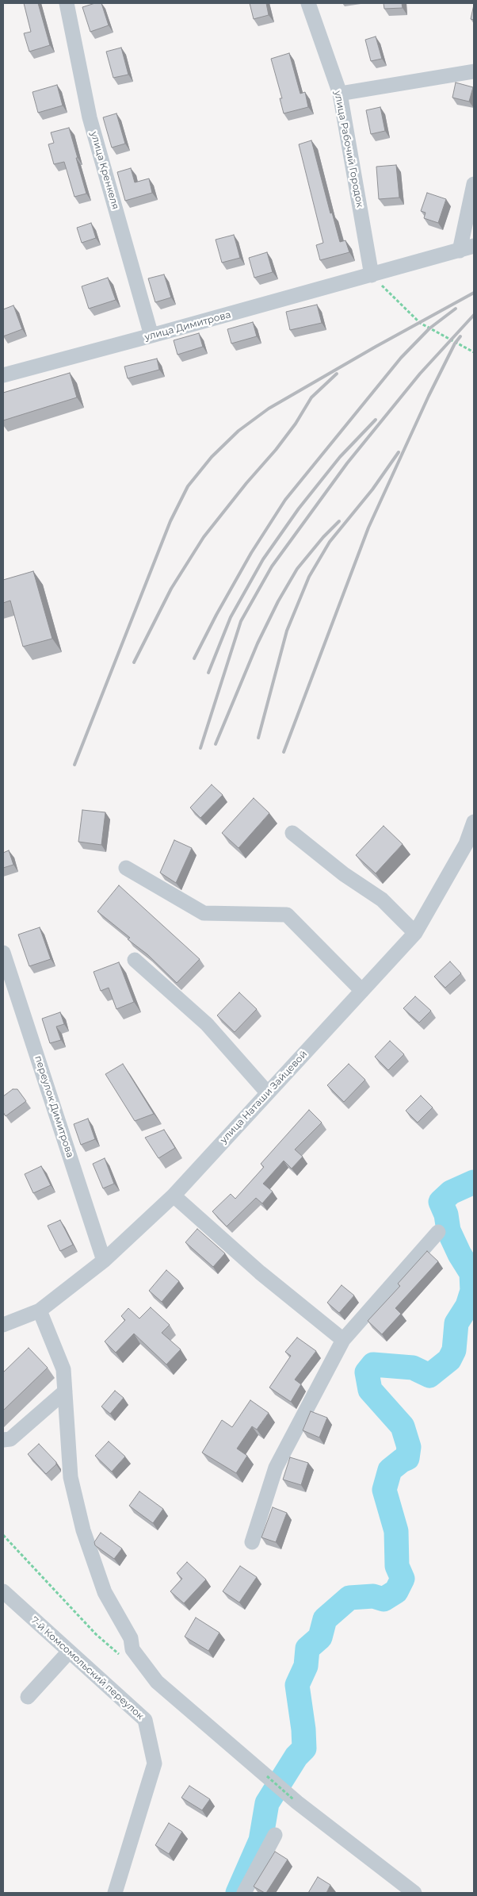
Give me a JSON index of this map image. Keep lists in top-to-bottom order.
{
  "streets": {
    "street": [
      "улица Рабочий Городок",
      "улица Кренкеля",
      "улица Димитрова",
      "улица Наташи Зайцевой",
      "переулок Димитрова",
      "7-й Комсомольский переулок"
    ]
  },
  "crossings": [
    ["улица Рабочий Городок", "улица Димитрова"],
    ["улица Кренкеля", "улица Димитрова"],
    ["улица Наташи Зайцевой", "переулок Димитрова"]
  ]
}
